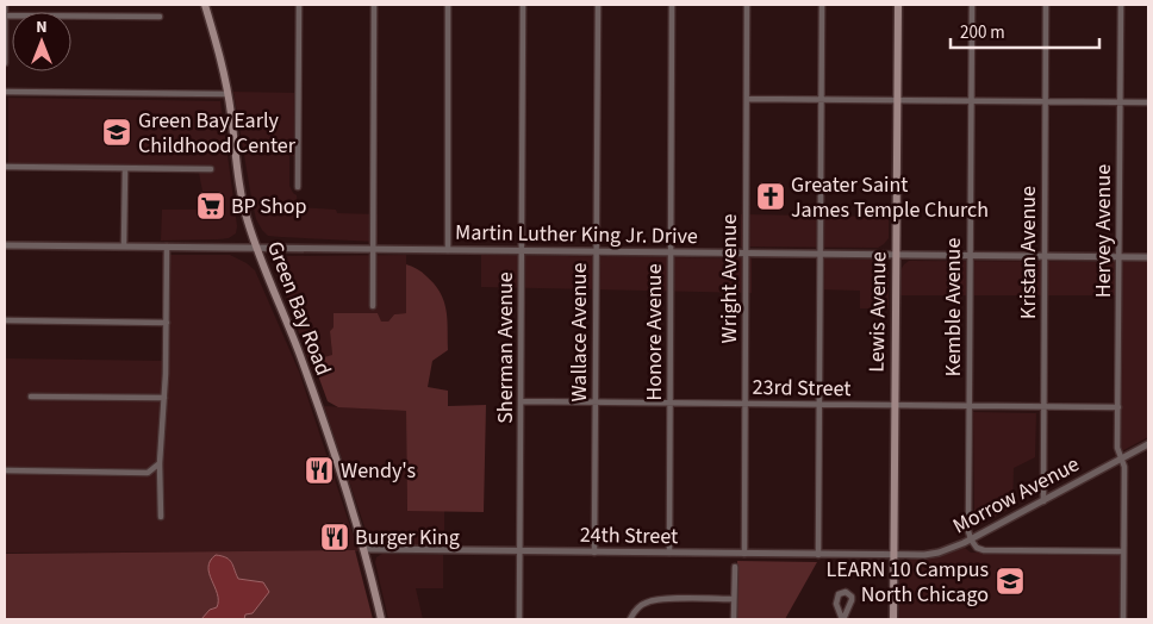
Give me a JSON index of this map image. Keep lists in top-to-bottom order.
{
  "streets": {
    "main road": ["Green Bay Road", "Lewis Avenue"],
    "street": [
      "Hervey Avenue",
      "Martin Luther King Jr. Drive",
      "Kristan Avenue",
      "Wright Avenue",
      "Kemble Avenue",
      "Wallace Avenue",
      "Honore Avenue",
      "Sherman Avenue",
      "23rd Street",
      "Morrow Avenue",
      "24th Street"
    ]
  },
  "crossings": [
    ["Hervey Avenue", "Martin Luther King Jr. Drive"],
    ["Hervey Avenue", "23rd Street"],
    ["Hervey Avenue", "Morrow Avenue"],
    ["Martin Luther King Jr. Drive", "Kristan Avenue"],
    ["Martin Luther King Jr. Drive", "Wright Avenue"],
    ["Martin Luther King Jr. Drive", "Kemble Avenue"],
    ["Martin Luther King Jr. Drive", "Green Bay Road"],
    ["Martin Luther King Jr. Drive", "Lewis Avenue"],
    ["Martin Luther King Jr. Drive", "Wallace Avenue"],
    ["Martin Luther King Jr. Drive", "Honore Avenue"],
    ["Martin Luther King Jr. Drive", "Sherman Avenue"],
    ["Kristan Avenue", "23rd Street"],
    ["Kristan Avenue", "Morrow Avenue"],
    ["Wright Avenue", "23rd Street"],
    ["Wright Avenue", "24th Street"],
    ["Kemble Avenue", "23rd Street"],
    ["Kemble Avenue", "Morrow Avenue"],
    ["Green Bay Road", "24th Street"],
    ["Lewis Avenue", "23rd Street"],
    ["Lewis Avenue", "Morrow Avenue"],
    ["Lewis Avenue", "24th Street"],
    ["Wallace Avenue", "23rd Street"],
    ["Wallace Avenue", "24th Street"],
    ["Honore Avenue", "23rd Street"],
    ["Honore Avenue", "24th Street"],
    ["Sherman Avenue", "23rd Street"],
    ["Sherman Avenue", "24th Street"],
    ["Morrow Avenue", "24th Street"]
  ],
  "places": {
    "school or university": ["Green Bay Early Childhood Center", "LEARN 10 Campus North Chicago"],
    "church": ["Greater Saint James Temple Church"],
    "supermarket": ["BP Shop"],
    "restaurant": ["Wendy's", "Burger King"]
  },
  "scale_bar": "200 m",
  "north": "top"
}
